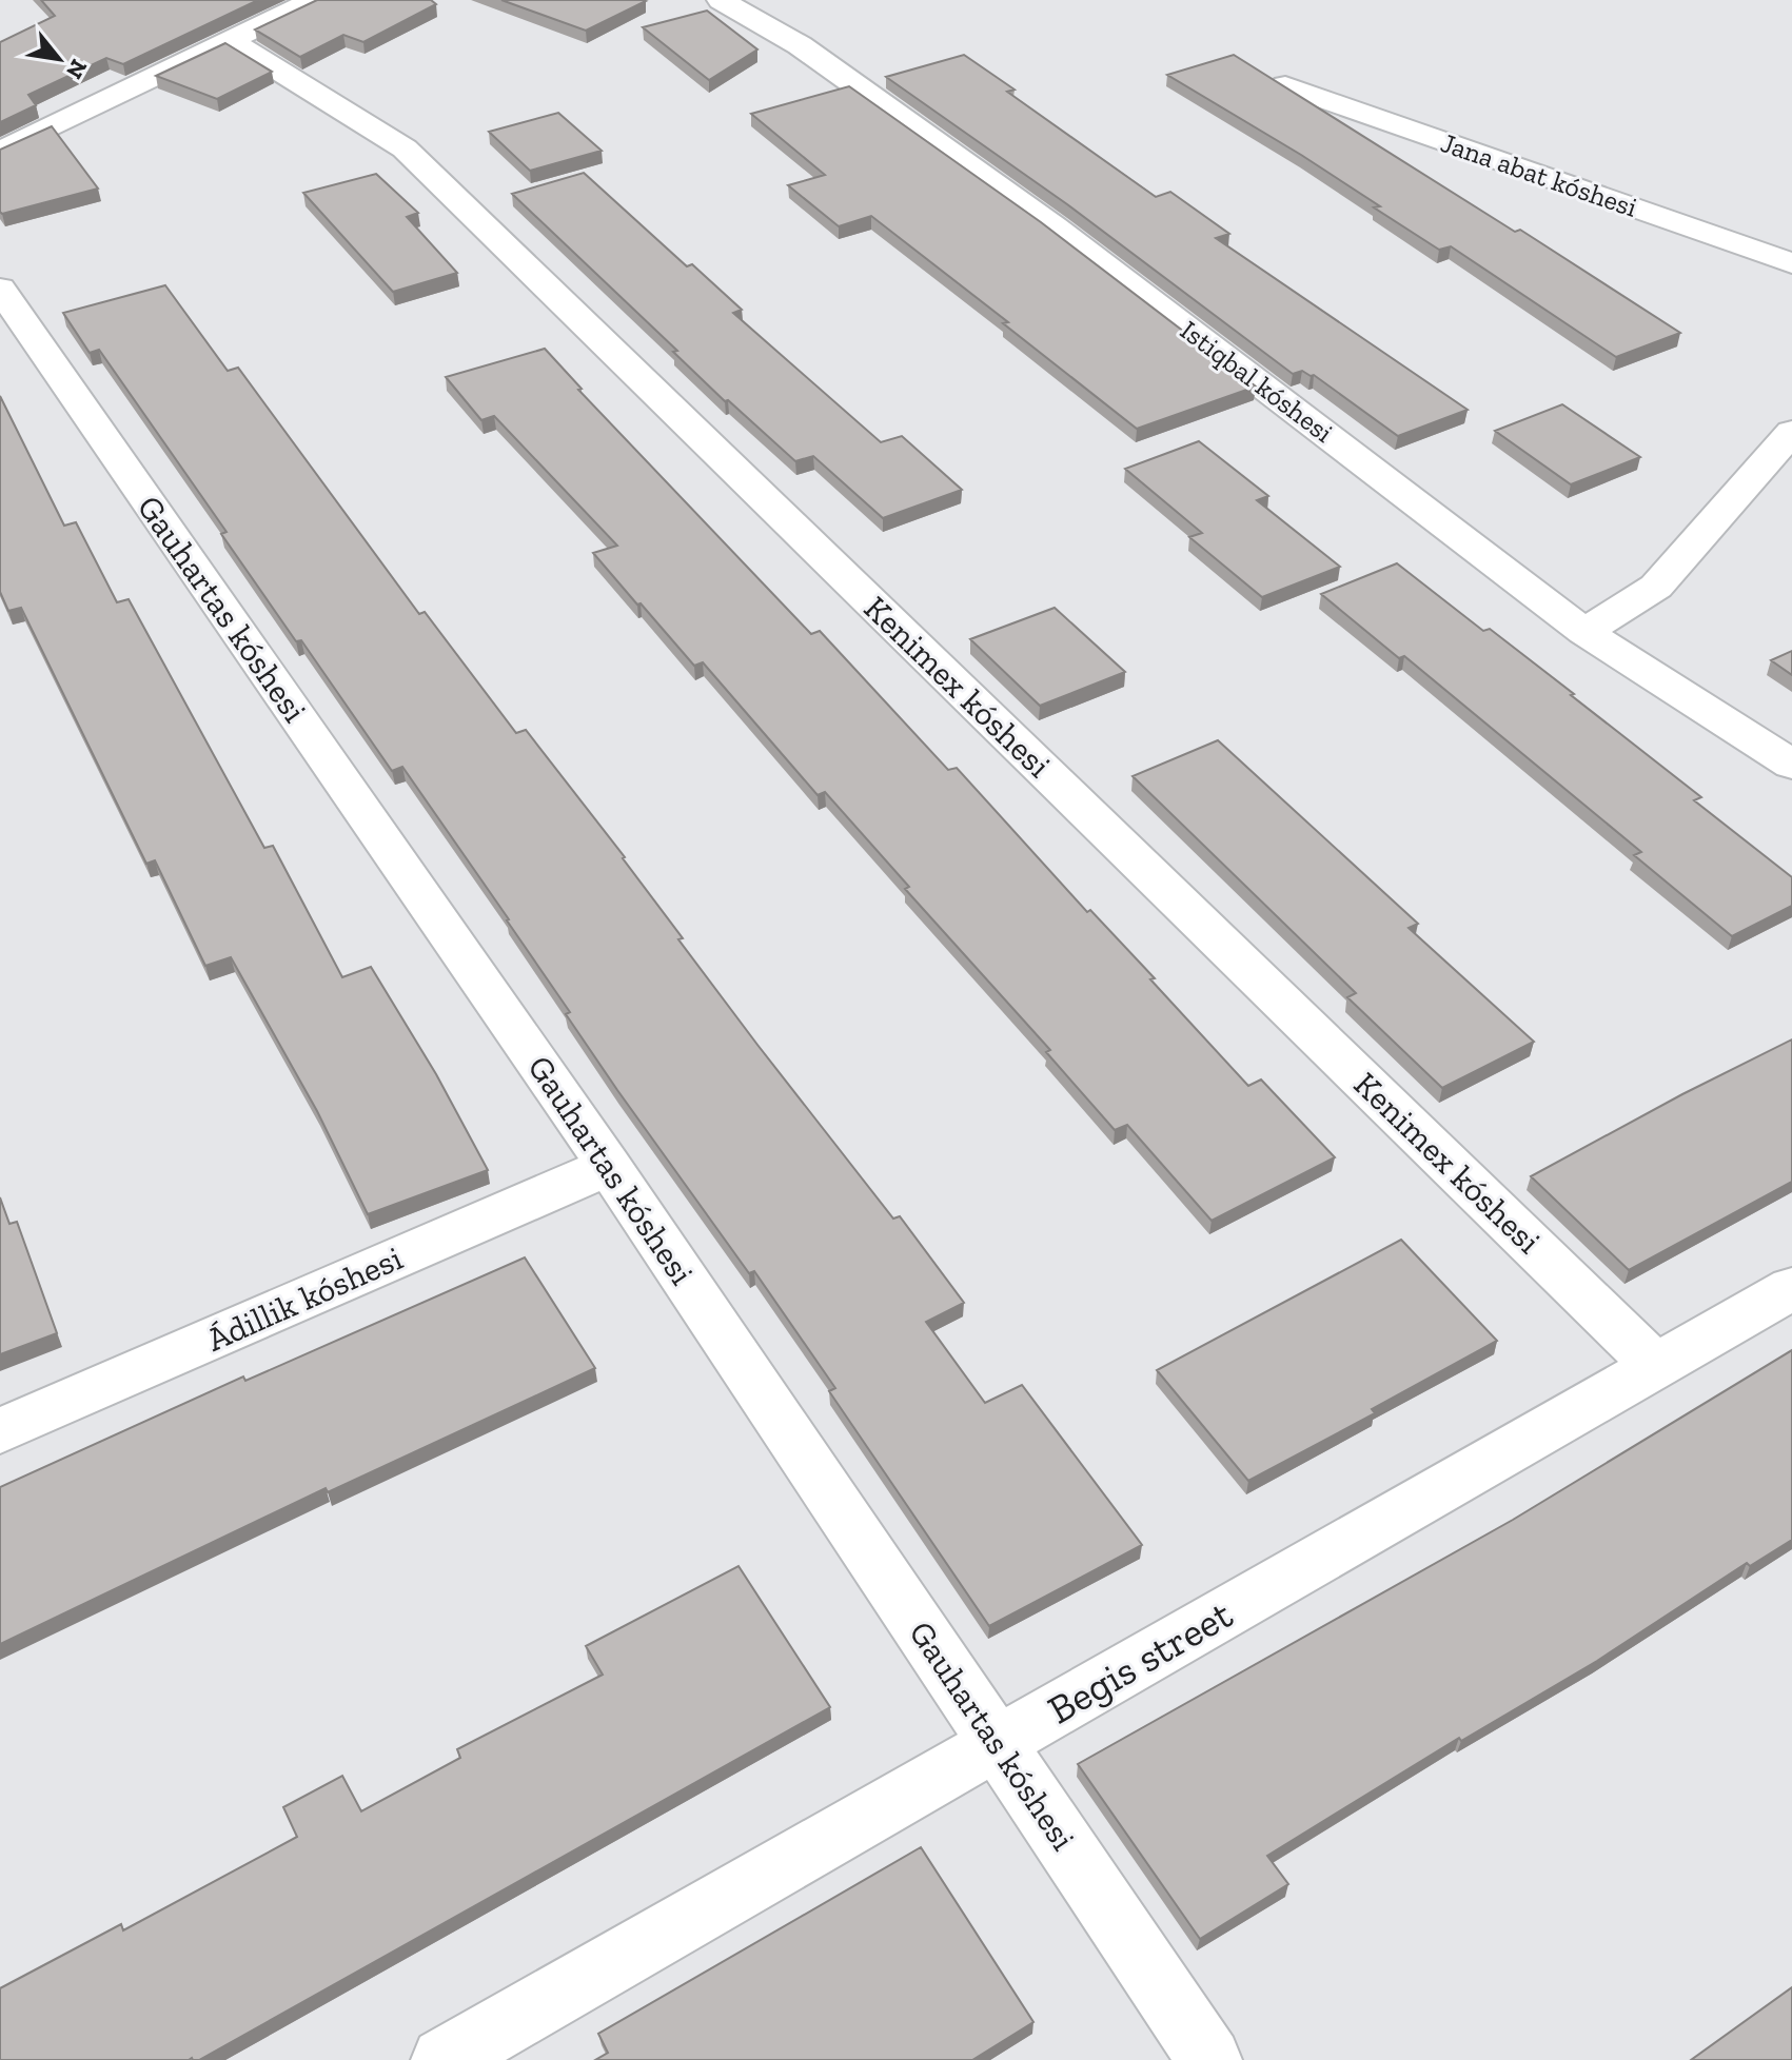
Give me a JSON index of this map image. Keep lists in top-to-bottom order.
{
  "streets": {
    "street": [
      "Jana abat kóshesi",
      "Istiqbal kóshesi",
      "Gauhartas kóshesi",
      "Kenimex kóshesi",
      "Ádillik kóshesi",
      "Begis street"
    ]
  },
  "crossings": [
    ["Gauhartas kóshesi", "Ádillik kóshesi"],
    ["Gauhartas kóshesi", "Begis street"],
    ["Kenimex kóshesi", "Begis street"]
  ],
  "north": "bottom right"
}
